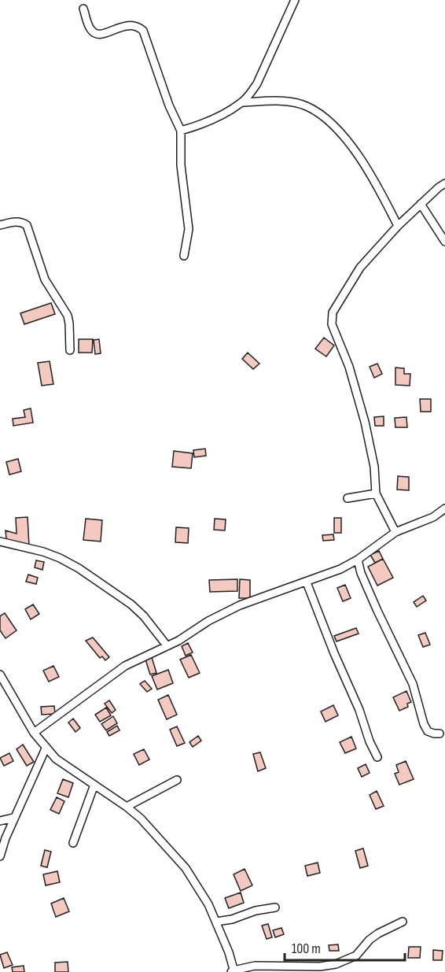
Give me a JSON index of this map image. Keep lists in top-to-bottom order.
{
  "scale_bar": "100 m"
}
